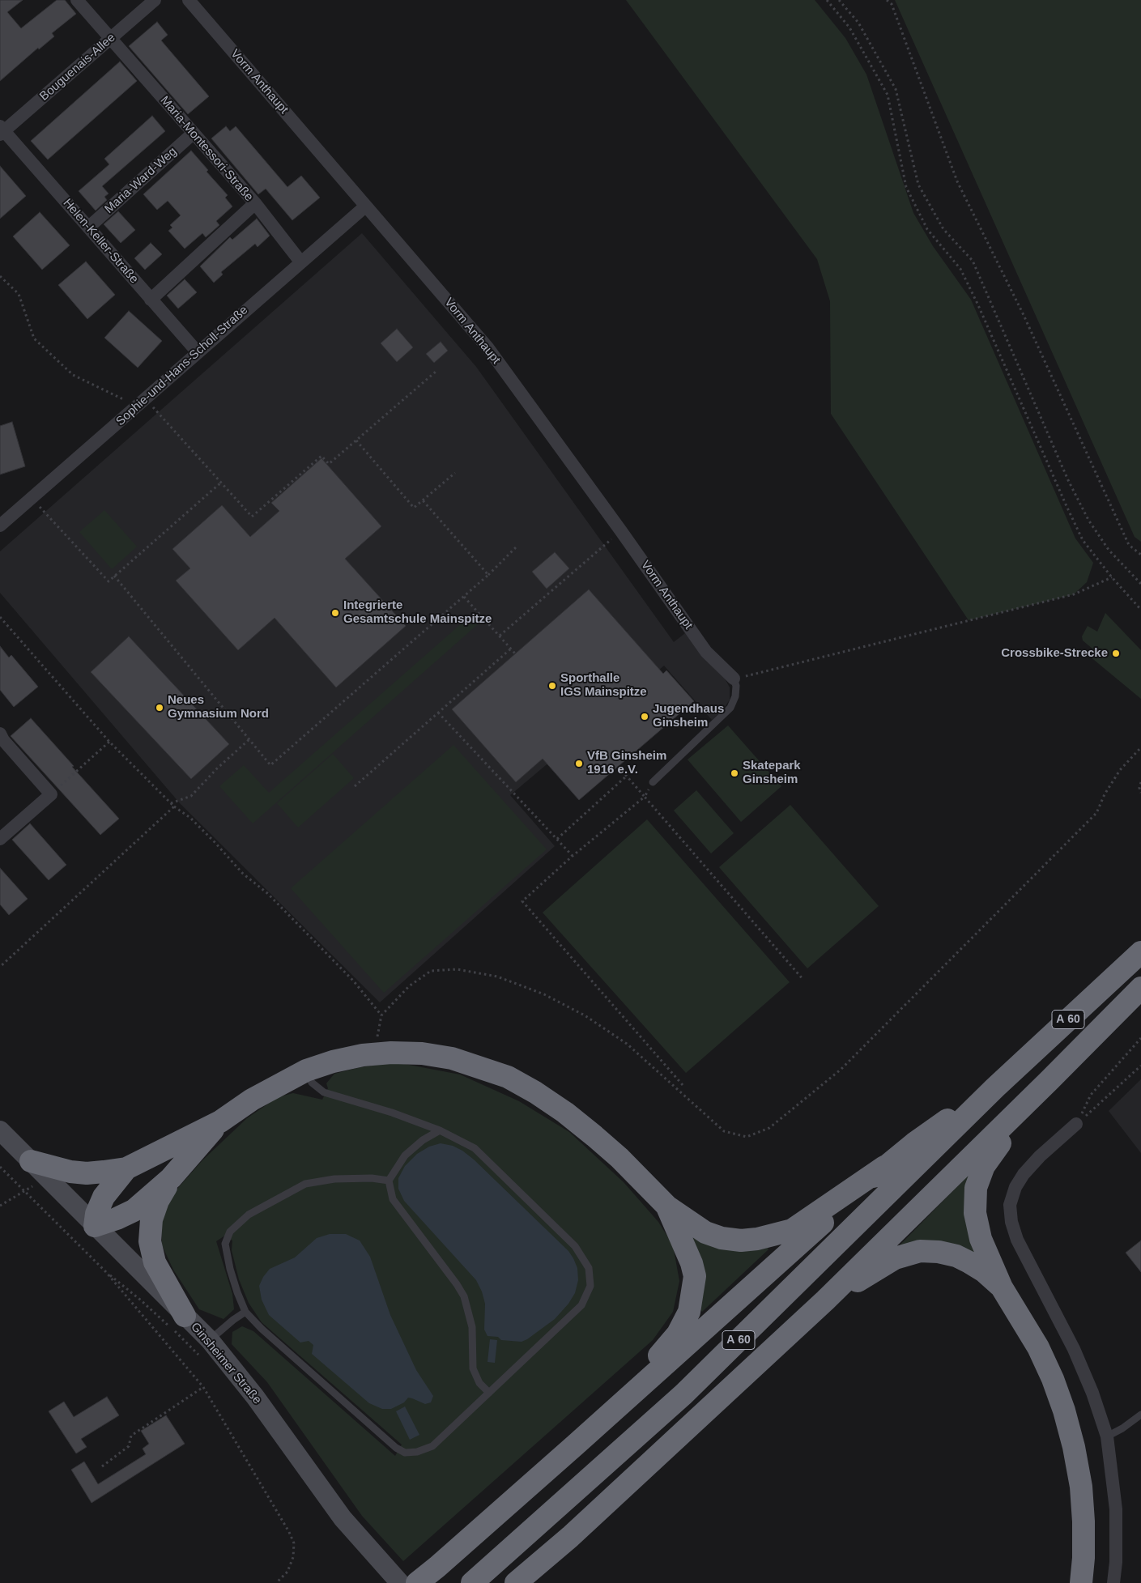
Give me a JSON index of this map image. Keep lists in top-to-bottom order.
{
  "streets": {
    "highway": ["A 60"],
    "main road": ["Ginsheimer Straße"],
    "street": [
      "Bouguenais-Allee",
      "Vorm Anthaupt",
      "Maria-Montessori-Straße",
      "Maria-Ward-Weg",
      "Helen-Keller-Straße",
      "Sophie-und-Hans-Scholl-Straße"
    ]
  },
  "crossings": [
    ["Bouguenais-Allee", "Maria-Montessori-Straße"],
    ["Bouguenais-Allee", "Helen-Keller-Straße"],
    ["Vorm Anthaupt", "Sophie-und-Hans-Scholl-Straße"],
    ["Maria-Montessori-Straße", "Maria-Ward-Weg"],
    ["Maria-Montessori-Straße", "Sophie-und-Hans-Scholl-Straße"],
    ["Maria-Ward-Weg", "Helen-Keller-Straße"],
    ["Helen-Keller-Straße", "Sophie-und-Hans-Scholl-Straße"]
  ],
  "places": [
    "Integrierte Gesamtschule Mainspitze",
    "Crossbike-Strecke",
    "Sporthalle IGS Mainspitze",
    "Neues Gymnasium Nord",
    "Jugendhaus Ginsheim",
    "VfB Ginsheim 1916 e.V.",
    "Skatepark Ginsheim"
  ]
}
